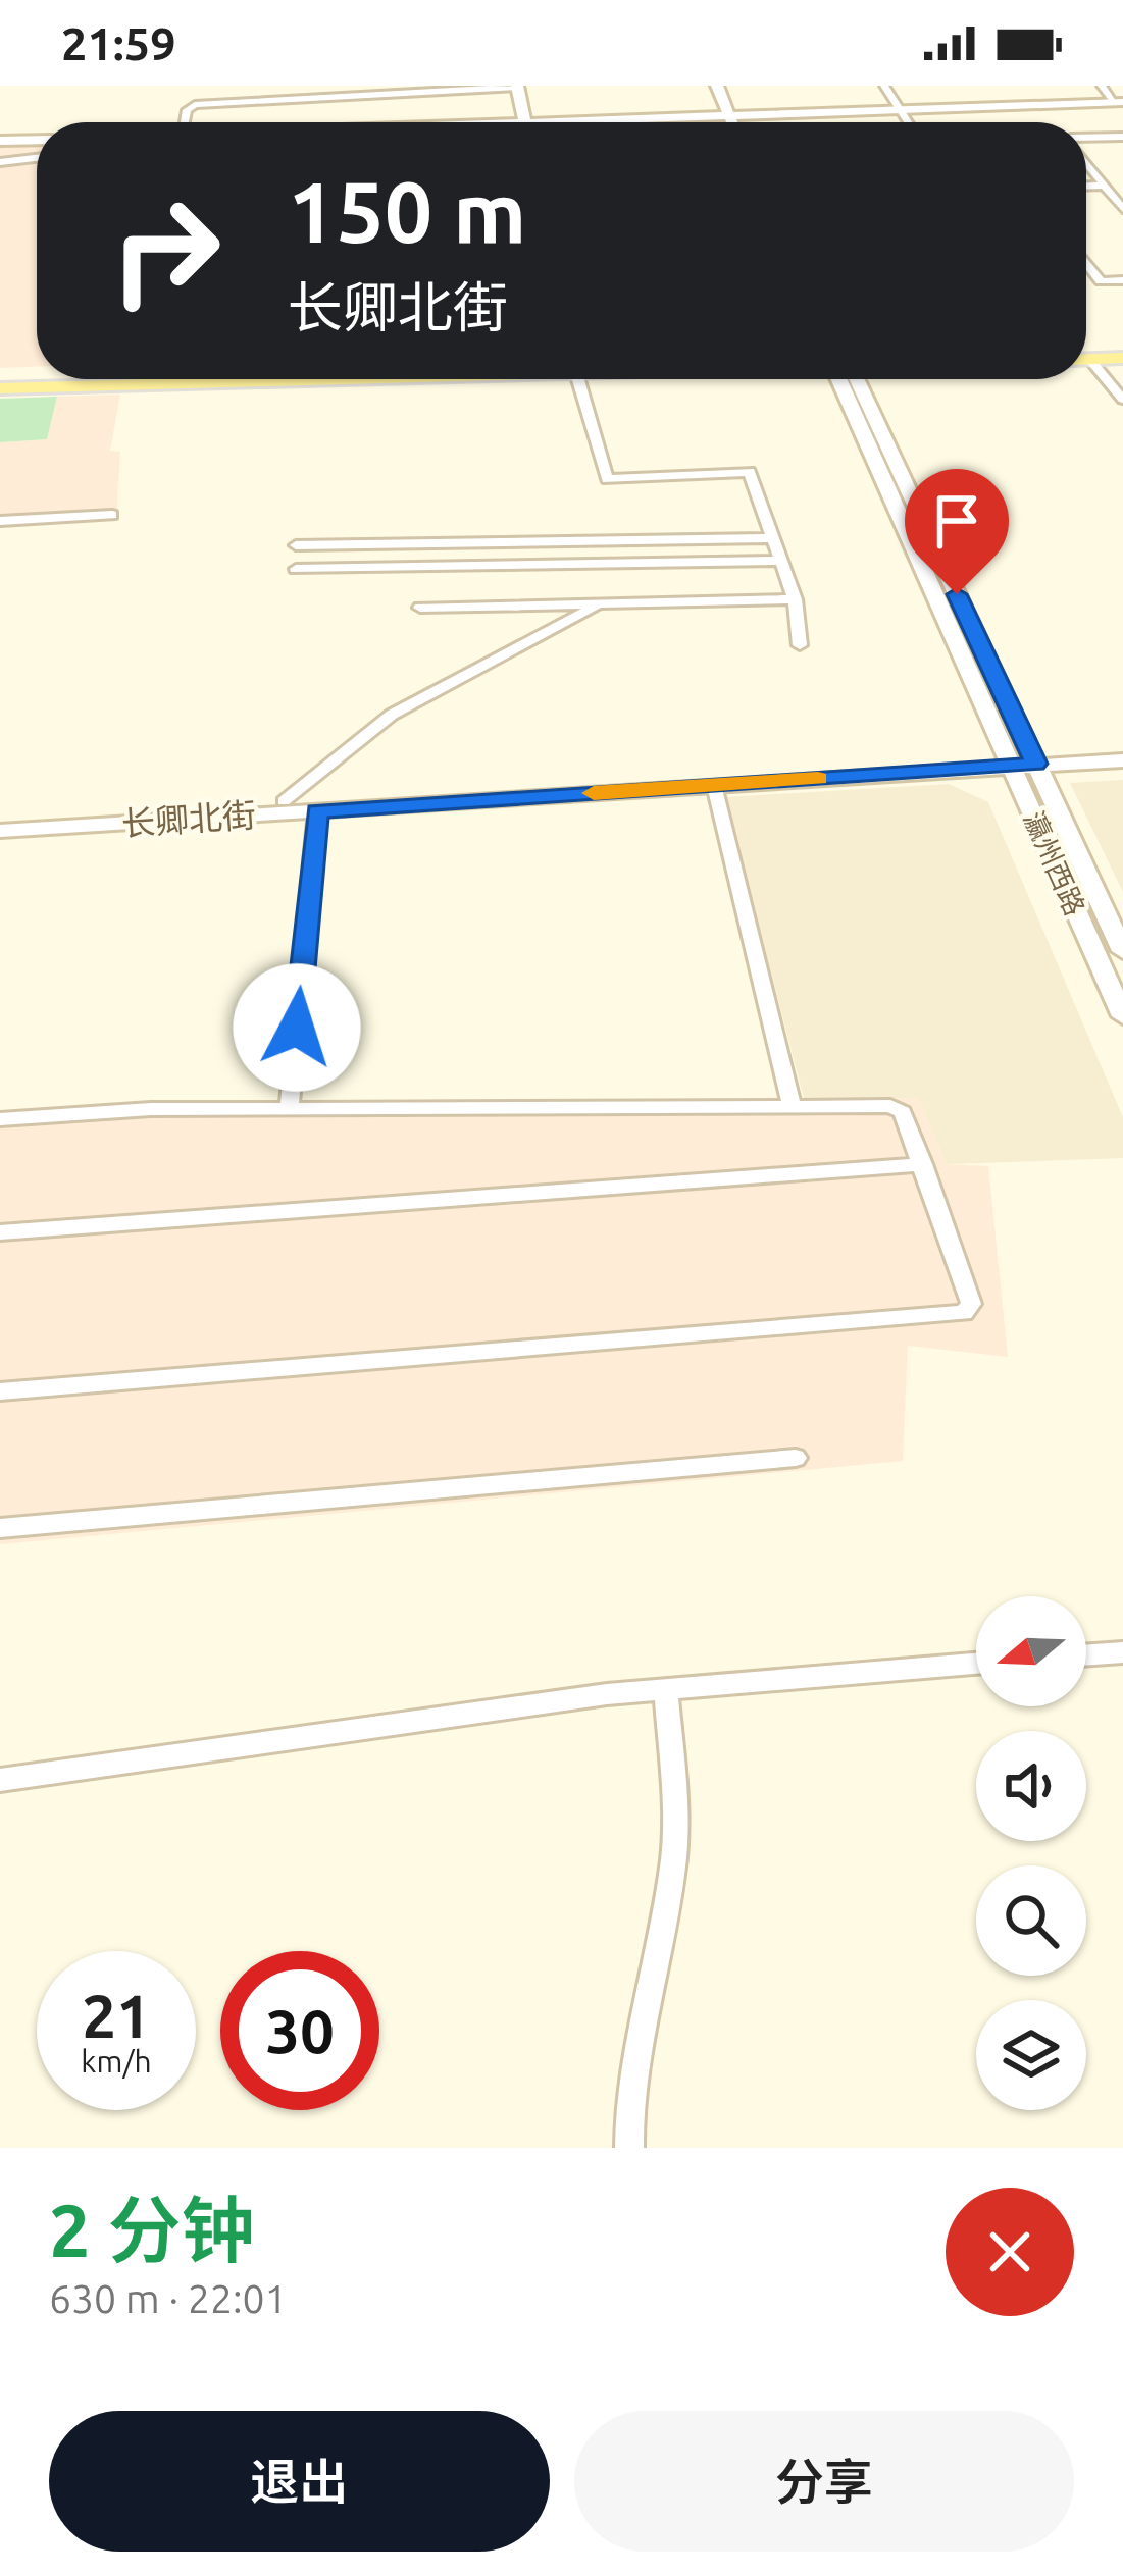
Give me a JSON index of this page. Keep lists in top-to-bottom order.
{
  "streets": {
    "street": ["长卿北街", "瀛州西路"]
  },
  "crossings": [
    ["长卿北街", "瀛州西路"]
  ],
  "north": "left",
  "page": {
    "status": "21:59",
    "turn": ["150 m", "长卿北街"],
    "speed": "21 km/h",
    "limit": "30",
    "heading": ["2 分钟", "630 m · 22:01"],
    "buttons": ["退出", "分享"]
  }
}
